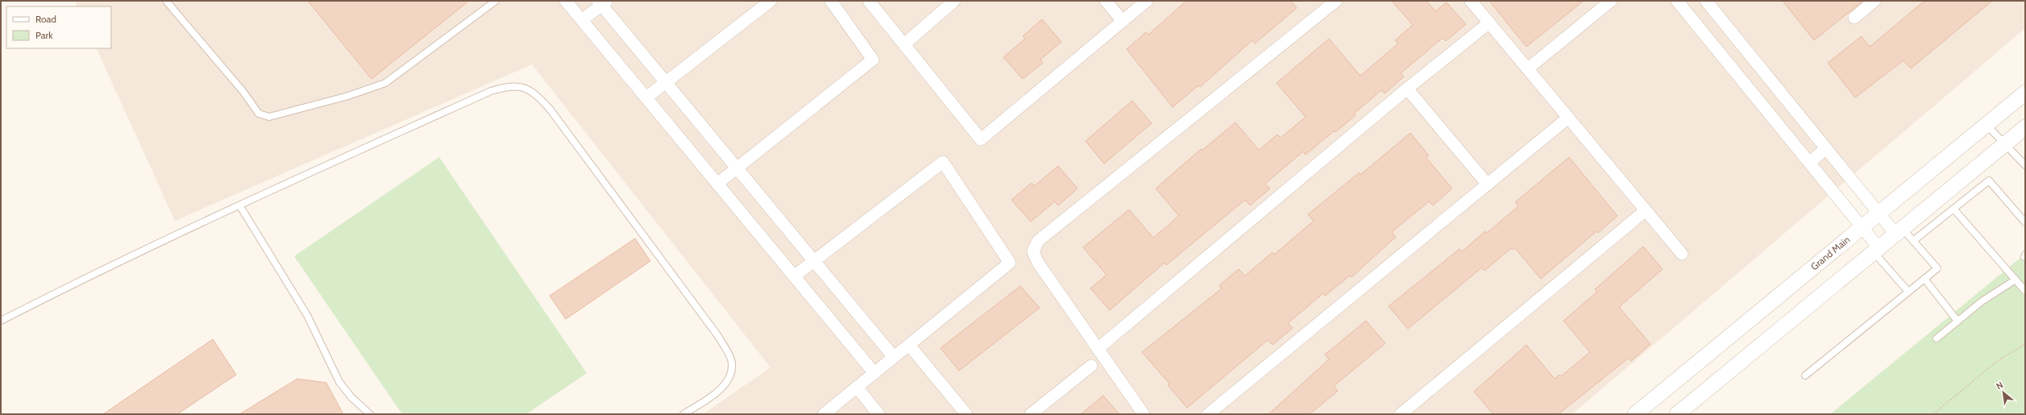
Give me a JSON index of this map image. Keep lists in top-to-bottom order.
{
  "streets": {
    "street": ["Grand Main"]
  },
  "legend": ["Road", "Park"],
  "north": "top left"
}
